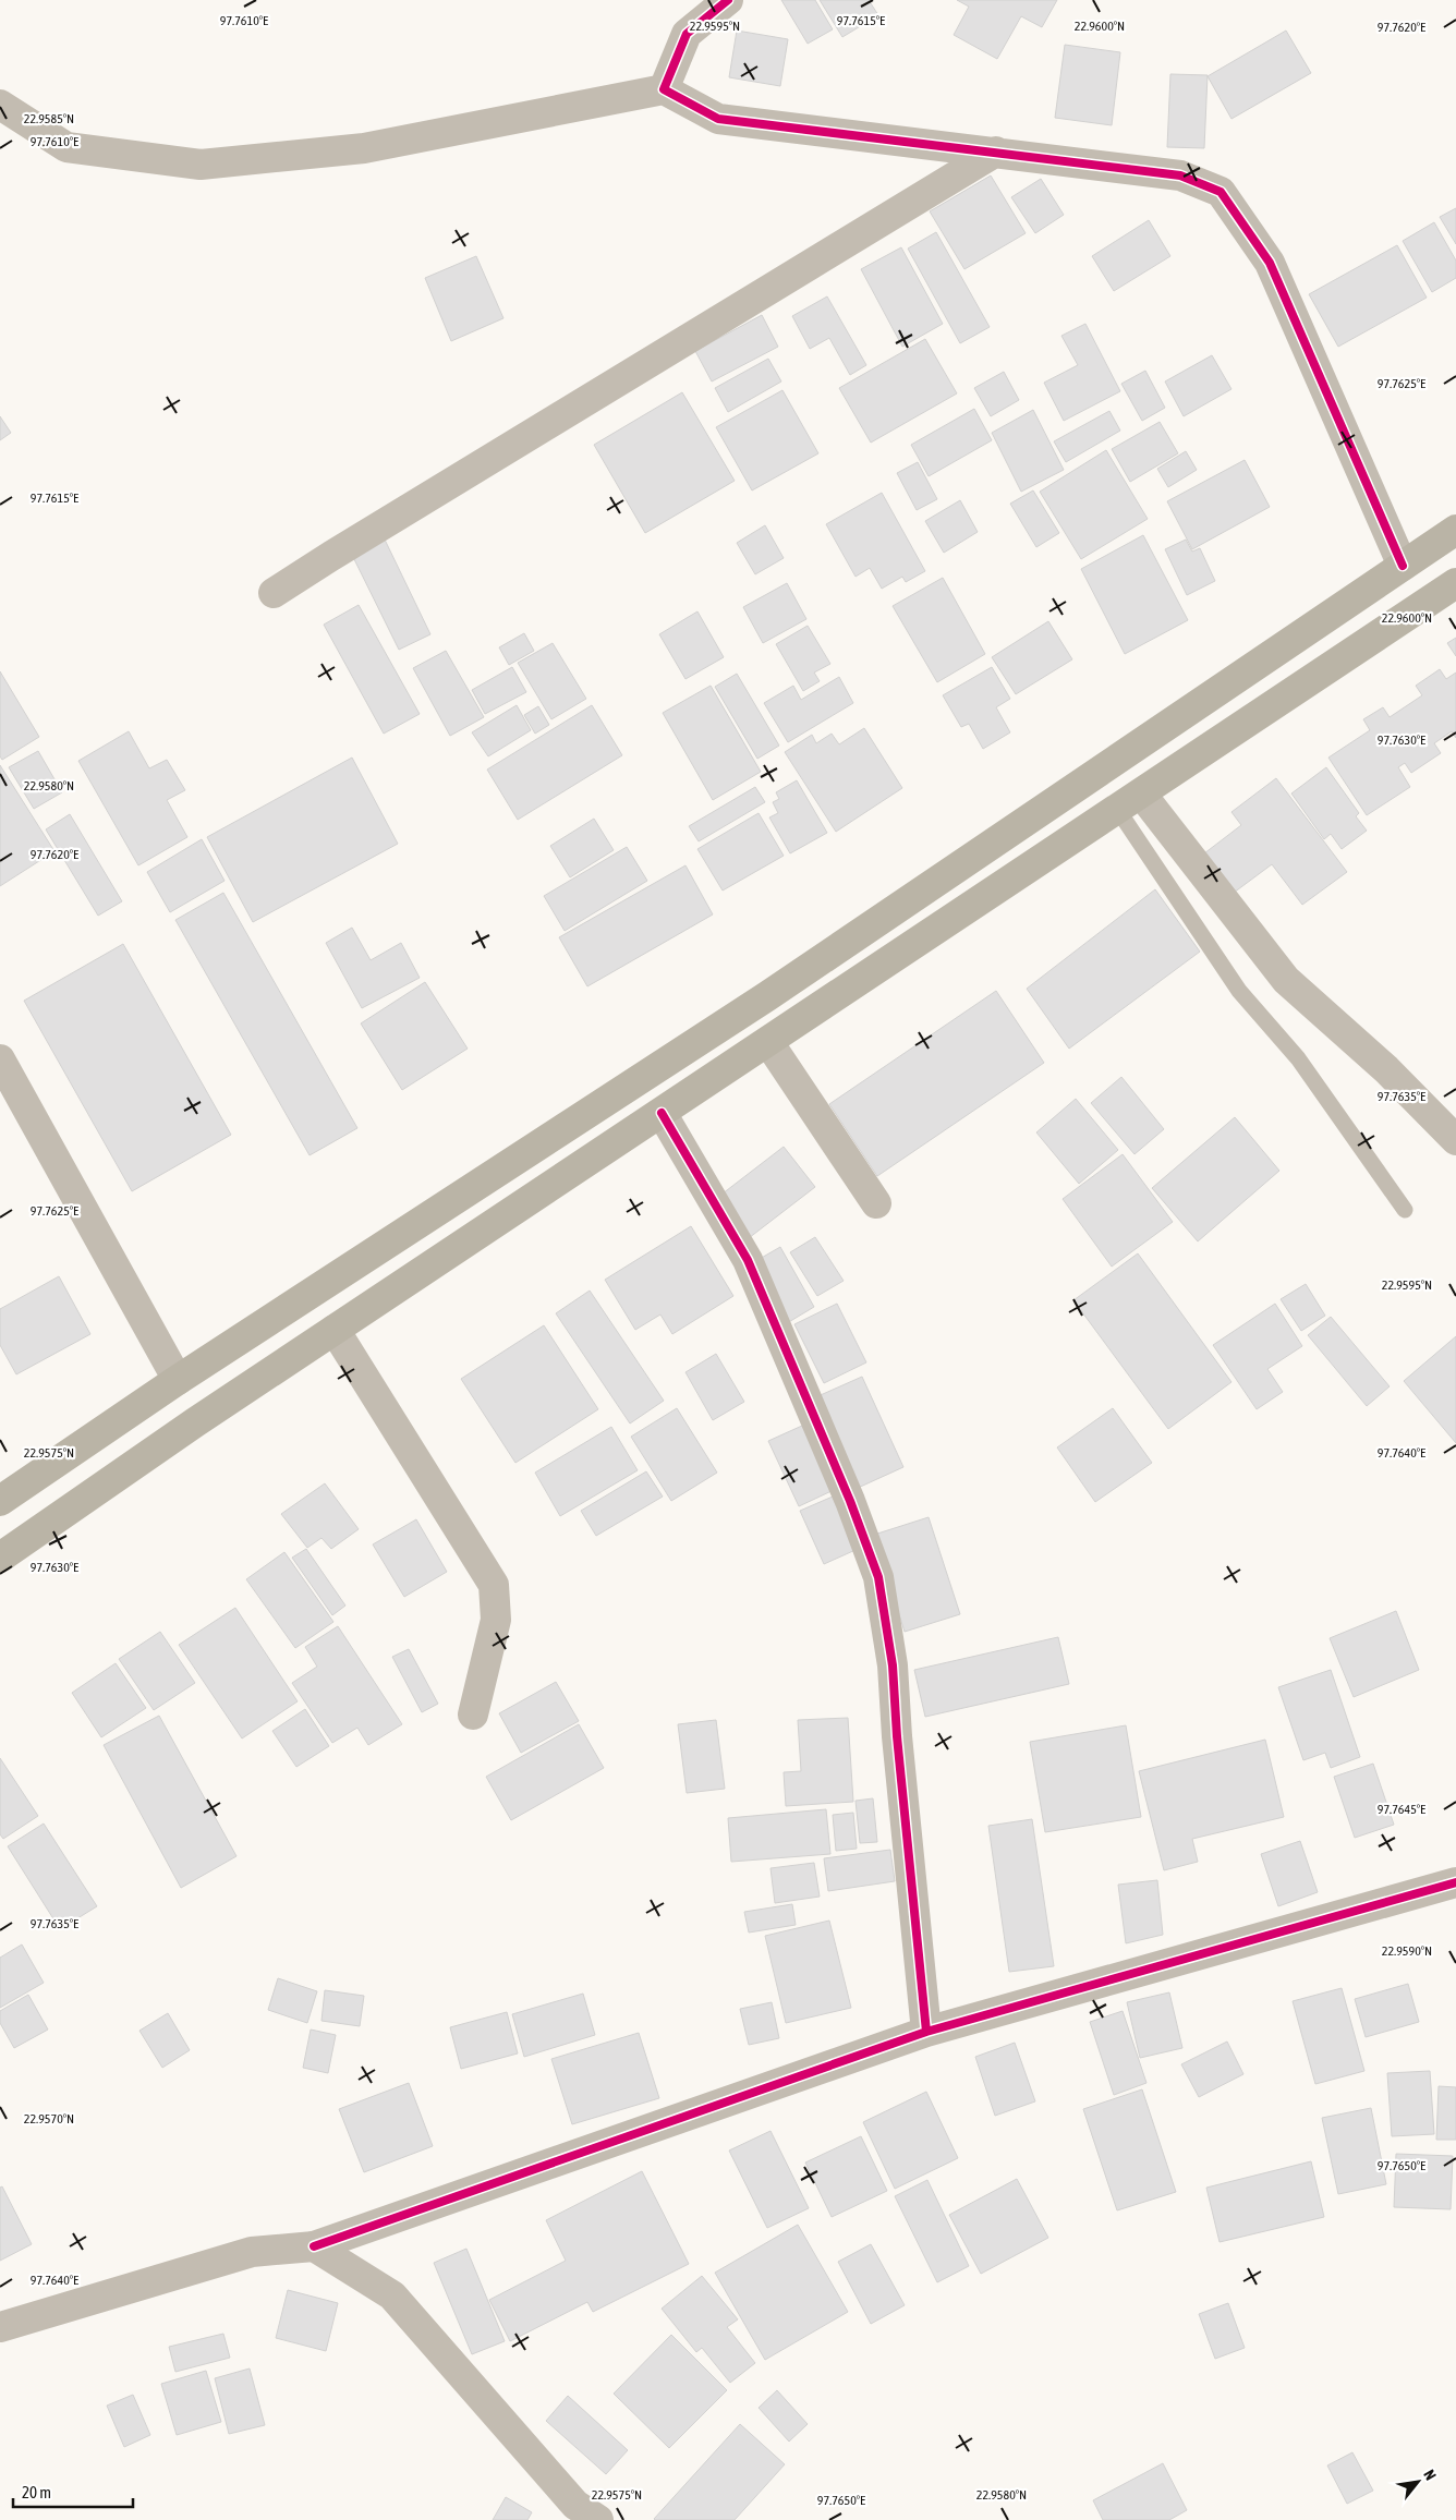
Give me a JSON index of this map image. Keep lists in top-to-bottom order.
{
  "scale_bar": "20 m",
  "north": "top right",
  "coordinates": [
    "97.7610°E",
    "97.7615°E",
    "22.9595°N",
    "22.9600°N",
    "97.7620°E",
    "22.9585°N",
    "97.7625°E",
    "97.7630°E",
    "22.9580°N",
    "97.7635°E",
    "22.9575°N",
    "97.7640°E",
    "97.7645°E",
    "22.9590°N",
    "22.9570°N",
    "97.7650°E"
  ]
}
